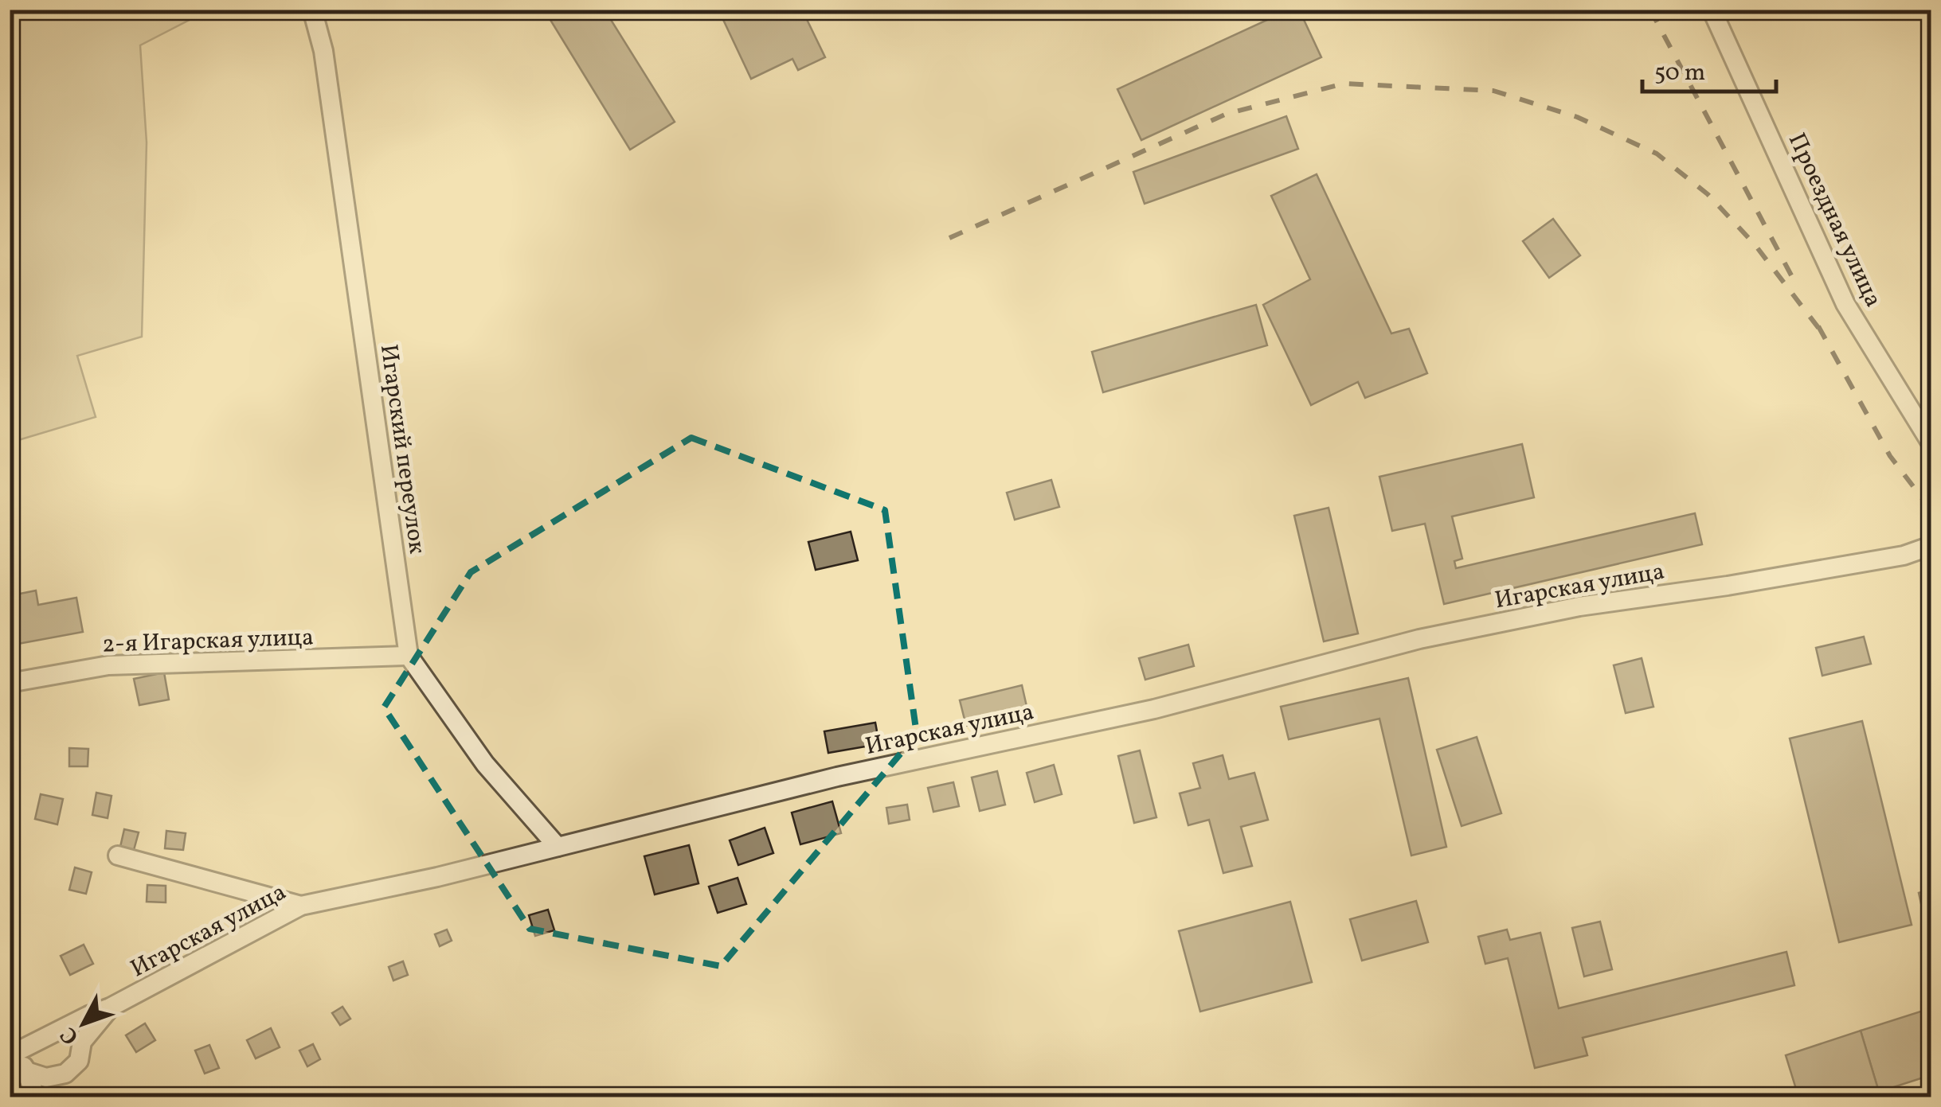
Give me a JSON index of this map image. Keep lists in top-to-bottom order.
{
  "streets": {
    "street": [
      "Проездная улица",
      "Игарский переулок",
      "Игарская улица",
      "2-я Игарская улица"
    ]
  },
  "crossings": [
    ["Игарский переулок", "Игарская улица"],
    ["Игарский переулок", "2-я Игарская улица"]
  ],
  "scale_bar": "50 m",
  "north": "bottom left"
}
